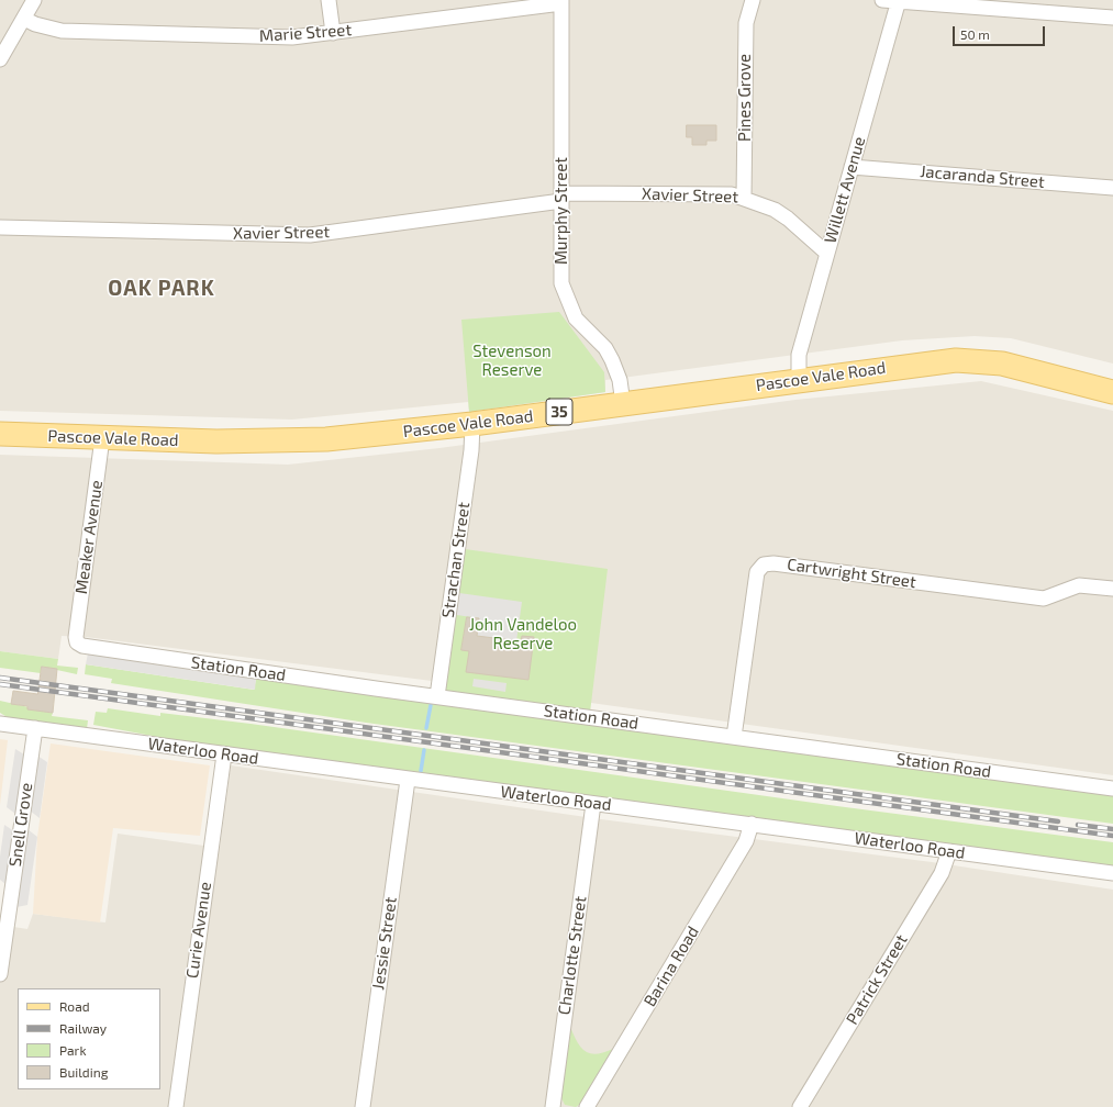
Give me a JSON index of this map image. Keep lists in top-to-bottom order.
{
  "streets": {
    "main road": ["Pascoe Vale Road", "35"],
    "street": [
      "Marie Street",
      "Pines Grove",
      "Jacaranda Street",
      "Willett Avenue",
      "Xavier Street",
      "Murphy Street",
      "Meaker Avenue",
      "Strachan Street",
      "Cartwright Street",
      "Station Road",
      "Waterloo Road",
      "Snell Grove",
      "Curie Avenue",
      "Jessie Street",
      "Charlotte Street",
      "Barina Road",
      "Patrick Street"
    ]
  },
  "crossings": [
    ["Marie Street", "Murphy Street"],
    ["Pines Grove", "Xavier Street"],
    ["Jacaranda Street", "Willett Avenue"],
    ["Willett Avenue", "Xavier Street"],
    ["Willett Avenue", "Pascoe Vale Road"],
    ["Xavier Street", "Murphy Street"],
    ["Murphy Street", "Pascoe Vale Road"],
    ["Pascoe Vale Road", "Meaker Avenue"],
    ["Pascoe Vale Road", "Strachan Street"],
    ["Meaker Avenue", "Station Road"],
    ["Strachan Street", "Station Road"],
    ["Cartwright Street", "Station Road"],
    ["Waterloo Road", "Snell Grove"],
    ["Waterloo Road", "Curie Avenue"],
    ["Waterloo Road", "Jessie Street"],
    ["Waterloo Road", "Charlotte Street"],
    ["Waterloo Road", "Barina Road"],
    ["Waterloo Road", "Patrick Street"]
  ],
  "districts": ["OAK PARK"],
  "parks": ["Stevenson Reserve", "John Vandeloo Reserve"],
  "legend": [
    "Road",
    "Railway",
    "Park",
    "Building"
  ],
  "scale_bar": "50 m"
}
